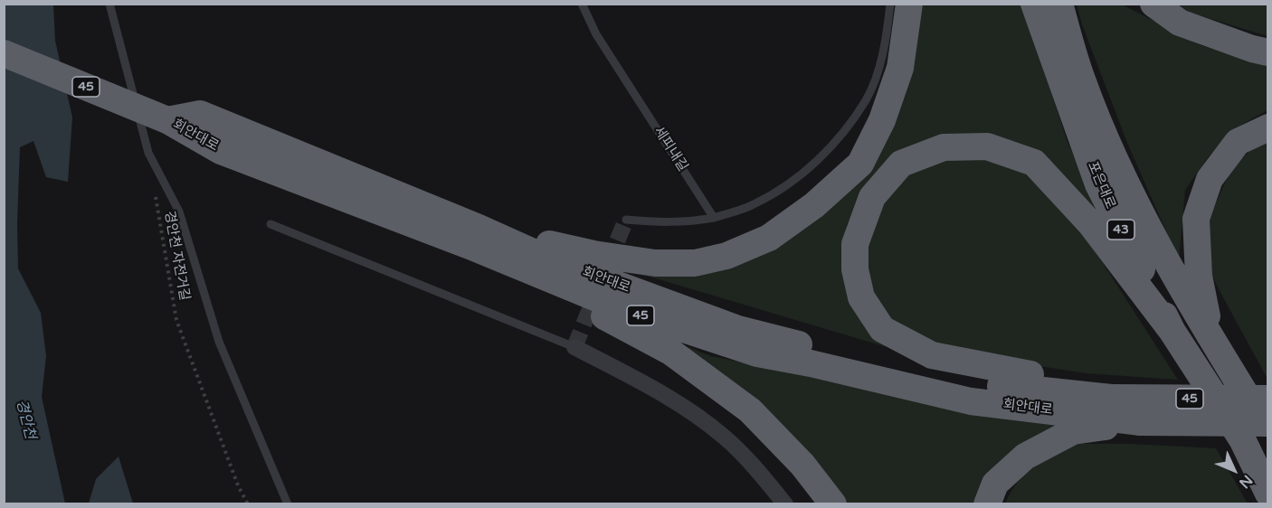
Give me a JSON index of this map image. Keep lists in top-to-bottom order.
{
  "streets": {
    "highway": [
      "45",
      "회안대로",
      "포은대로",
      "43"
    ],
    "lane": ["세피내길"],
    "path": ["경안천 자전거길"]
  },
  "crossings": [
    ["45", "회안대로"]
  ],
  "water": ["경안천"],
  "north": "bottom right"
}
